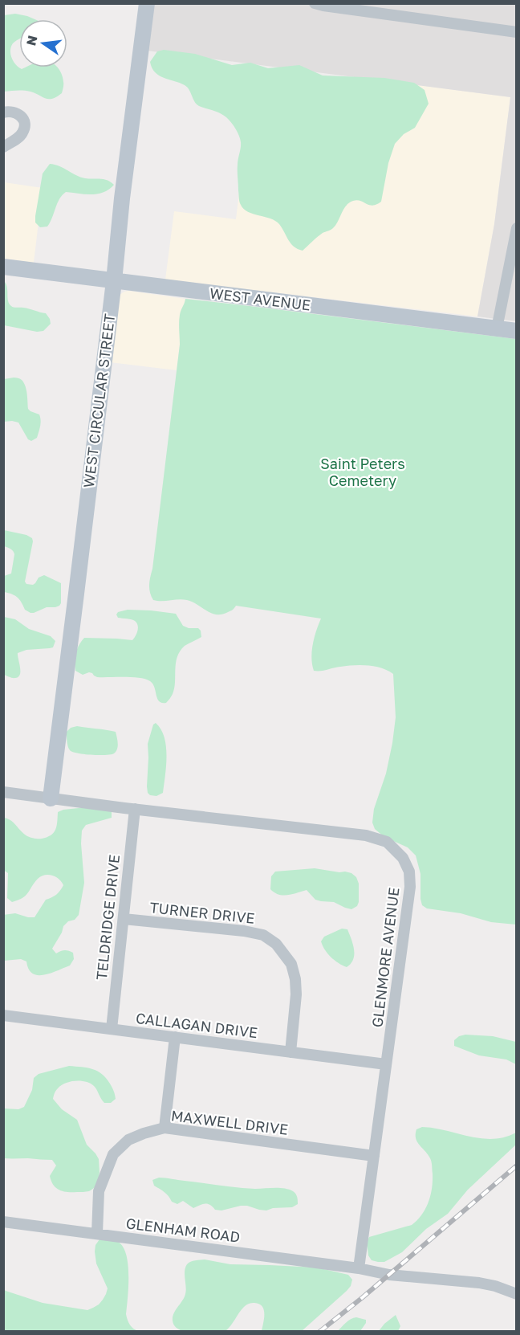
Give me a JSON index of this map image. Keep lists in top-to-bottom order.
{
  "streets": {
    "street": [
      "WEST AVENUE",
      "WEST CIRCULAR STREET",
      "TURNER DRIVE",
      "TELDRIDGE DRIVE",
      "GLENMORE AVENUE",
      "CALLAGAN DRIVE",
      "MAXWELL DRIVE",
      "GLENHAM ROAD"
    ]
  },
  "crossings": [
    ["WEST AVENUE", "WEST CIRCULAR STREET"],
    ["WEST CIRCULAR STREET", "GLENMORE AVENUE"],
    ["TURNER DRIVE", "TELDRIDGE DRIVE"],
    ["TURNER DRIVE", "CALLAGAN DRIVE"],
    ["TELDRIDGE DRIVE", "GLENMORE AVENUE"],
    ["TELDRIDGE DRIVE", "CALLAGAN DRIVE"],
    ["GLENMORE AVENUE", "CALLAGAN DRIVE"],
    ["GLENMORE AVENUE", "MAXWELL DRIVE"],
    ["GLENMORE AVENUE", "GLENHAM ROAD"],
    ["MAXWELL DRIVE", "GLENHAM ROAD"]
  ],
  "parks": ["Saint Peters Cemetery"],
  "north": "left"
}
